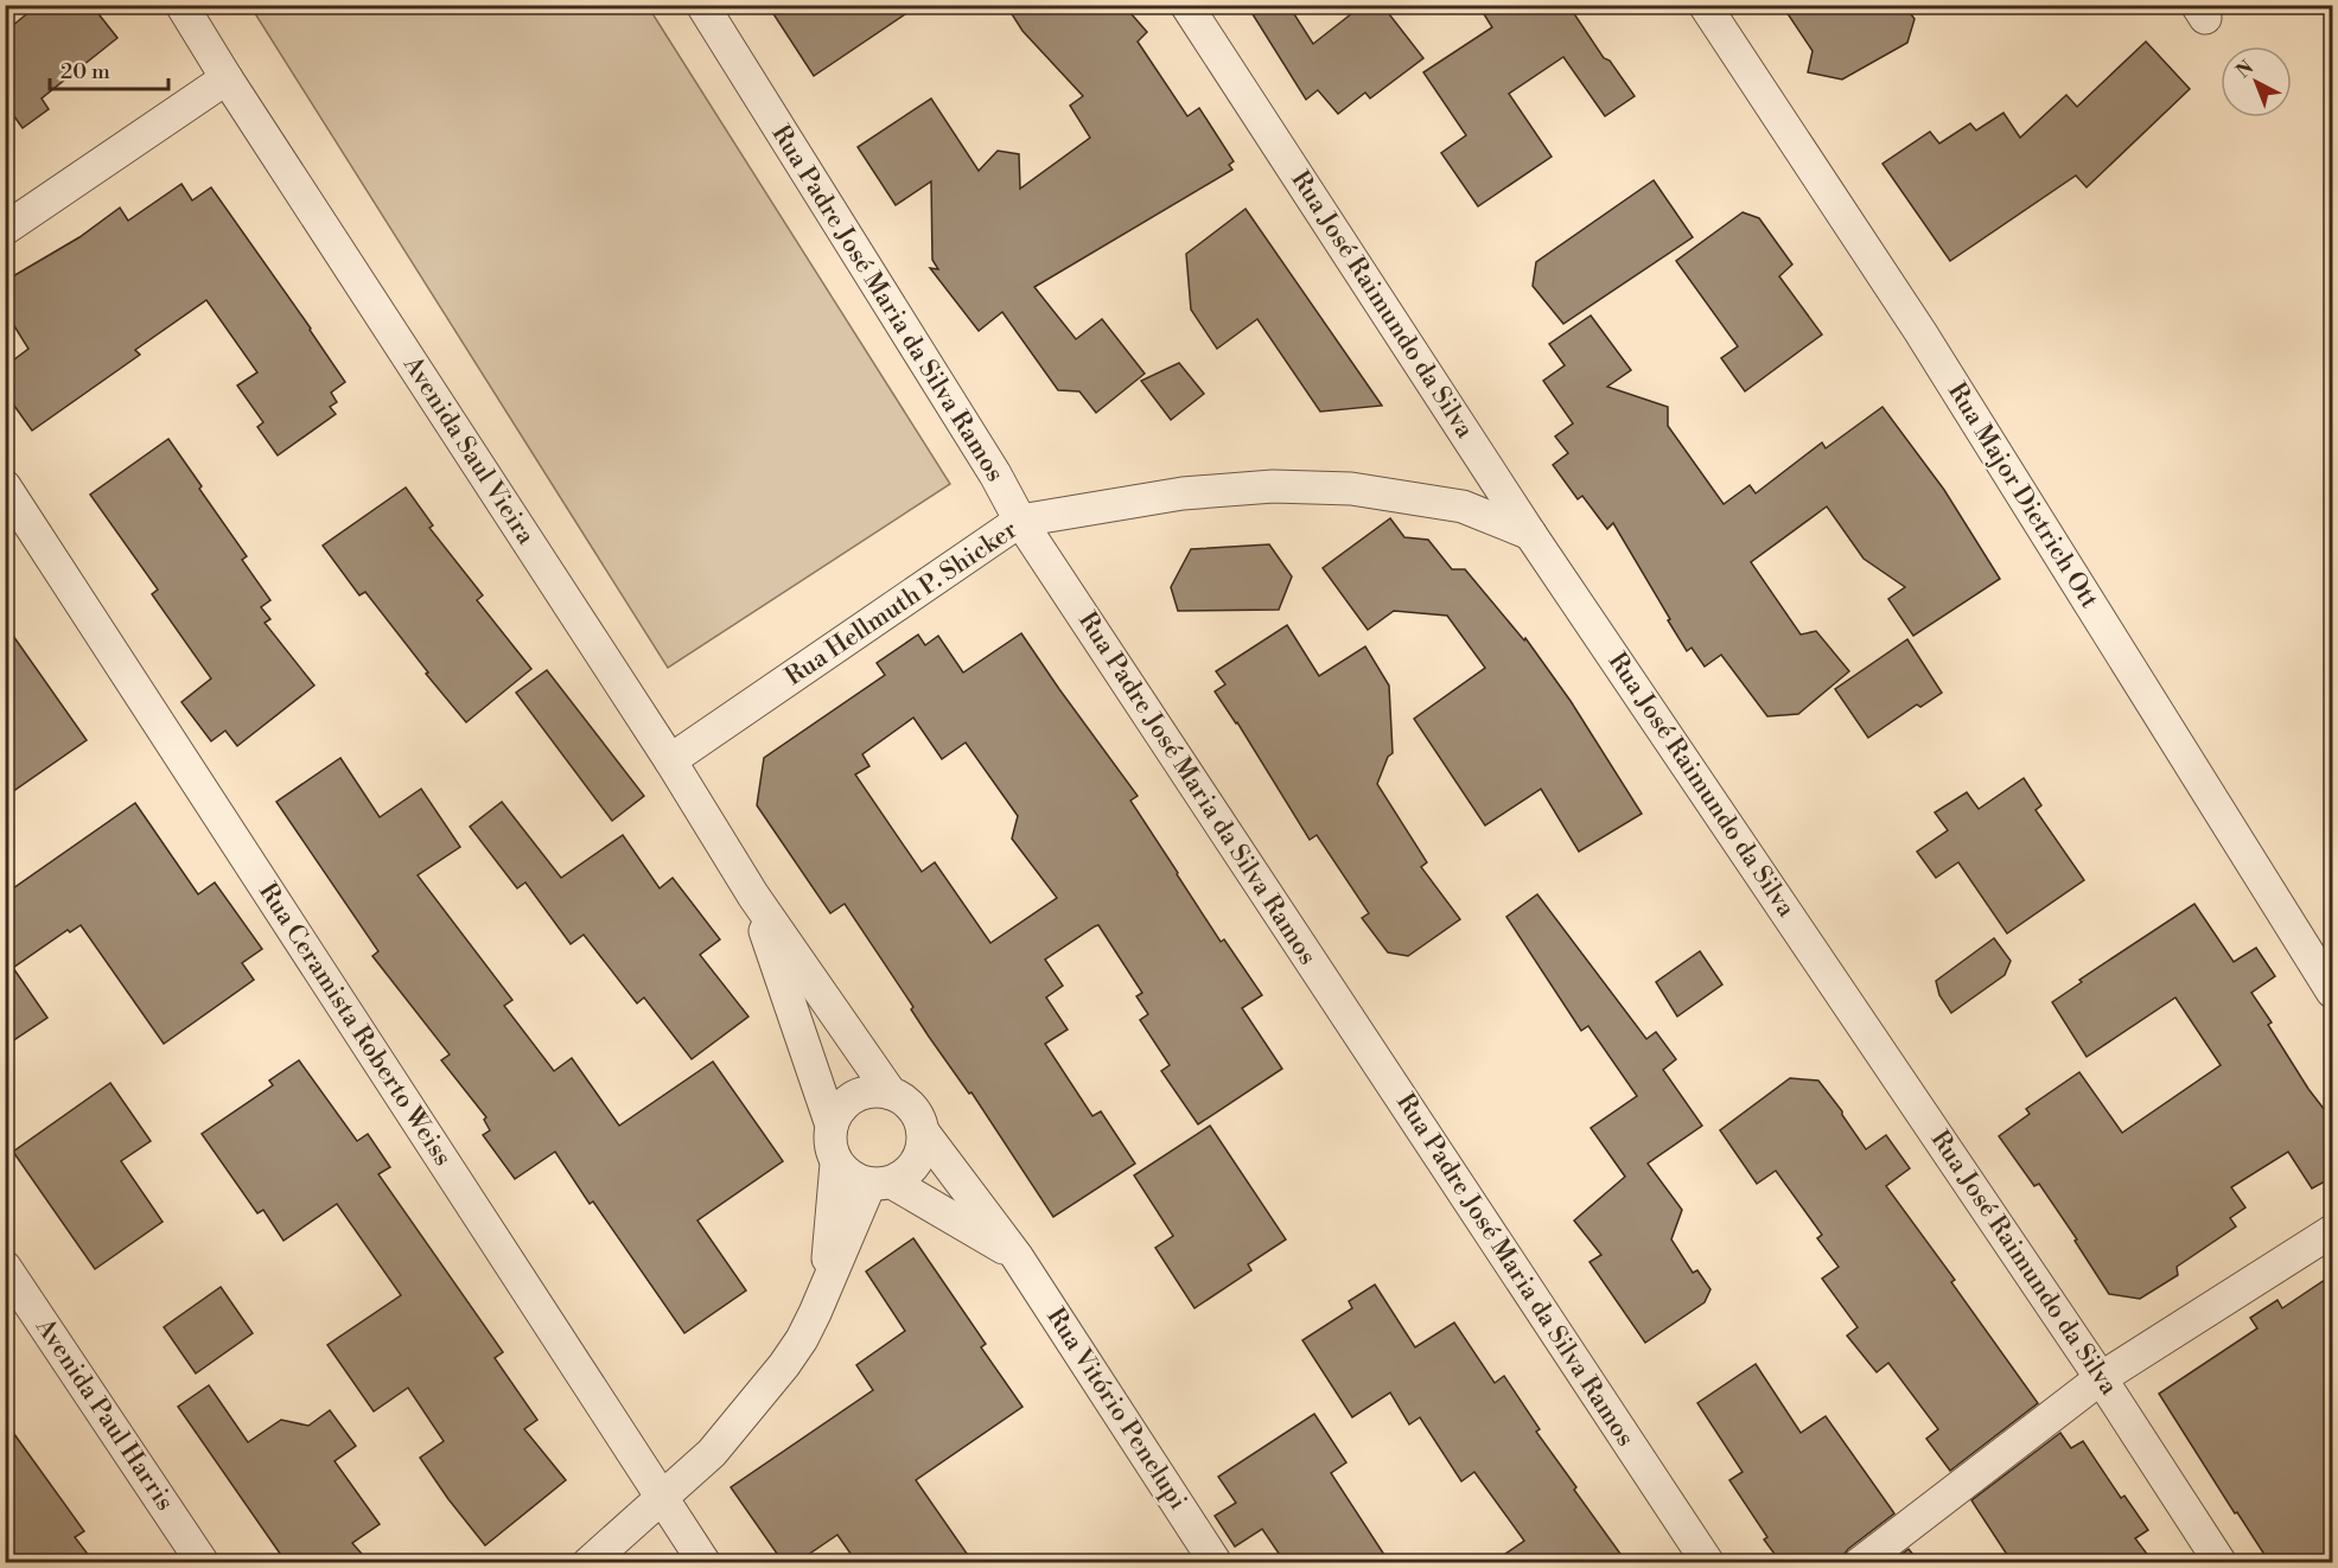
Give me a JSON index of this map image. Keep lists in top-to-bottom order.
{
  "streets": {
    "street": [
      "Rua Padre José Maria da Silva Ramos",
      "Rua José Raimundo da Silva",
      "Avenida Saul Vieira",
      "Rua Major Dietrich Ott",
      "Rua Hellmuth P. Shicker",
      "Rua Ceramista Roberto Weiss",
      "Rua Vitório Penelupi",
      "Avenida Paul Harris"
    ]
  },
  "crossings": [
    ["Rua Padre José Maria da Silva Ramos", "Rua Hellmuth P. Shicker"],
    ["Rua José Raimundo da Silva", "Rua Hellmuth P. Shicker"],
    ["Avenida Saul Vieira", "Rua Hellmuth P. Shicker"],
    ["Avenida Saul Vieira", "Rua Vitório Penelupi"]
  ],
  "scale_bar": "20 m",
  "north": "top left"
}
